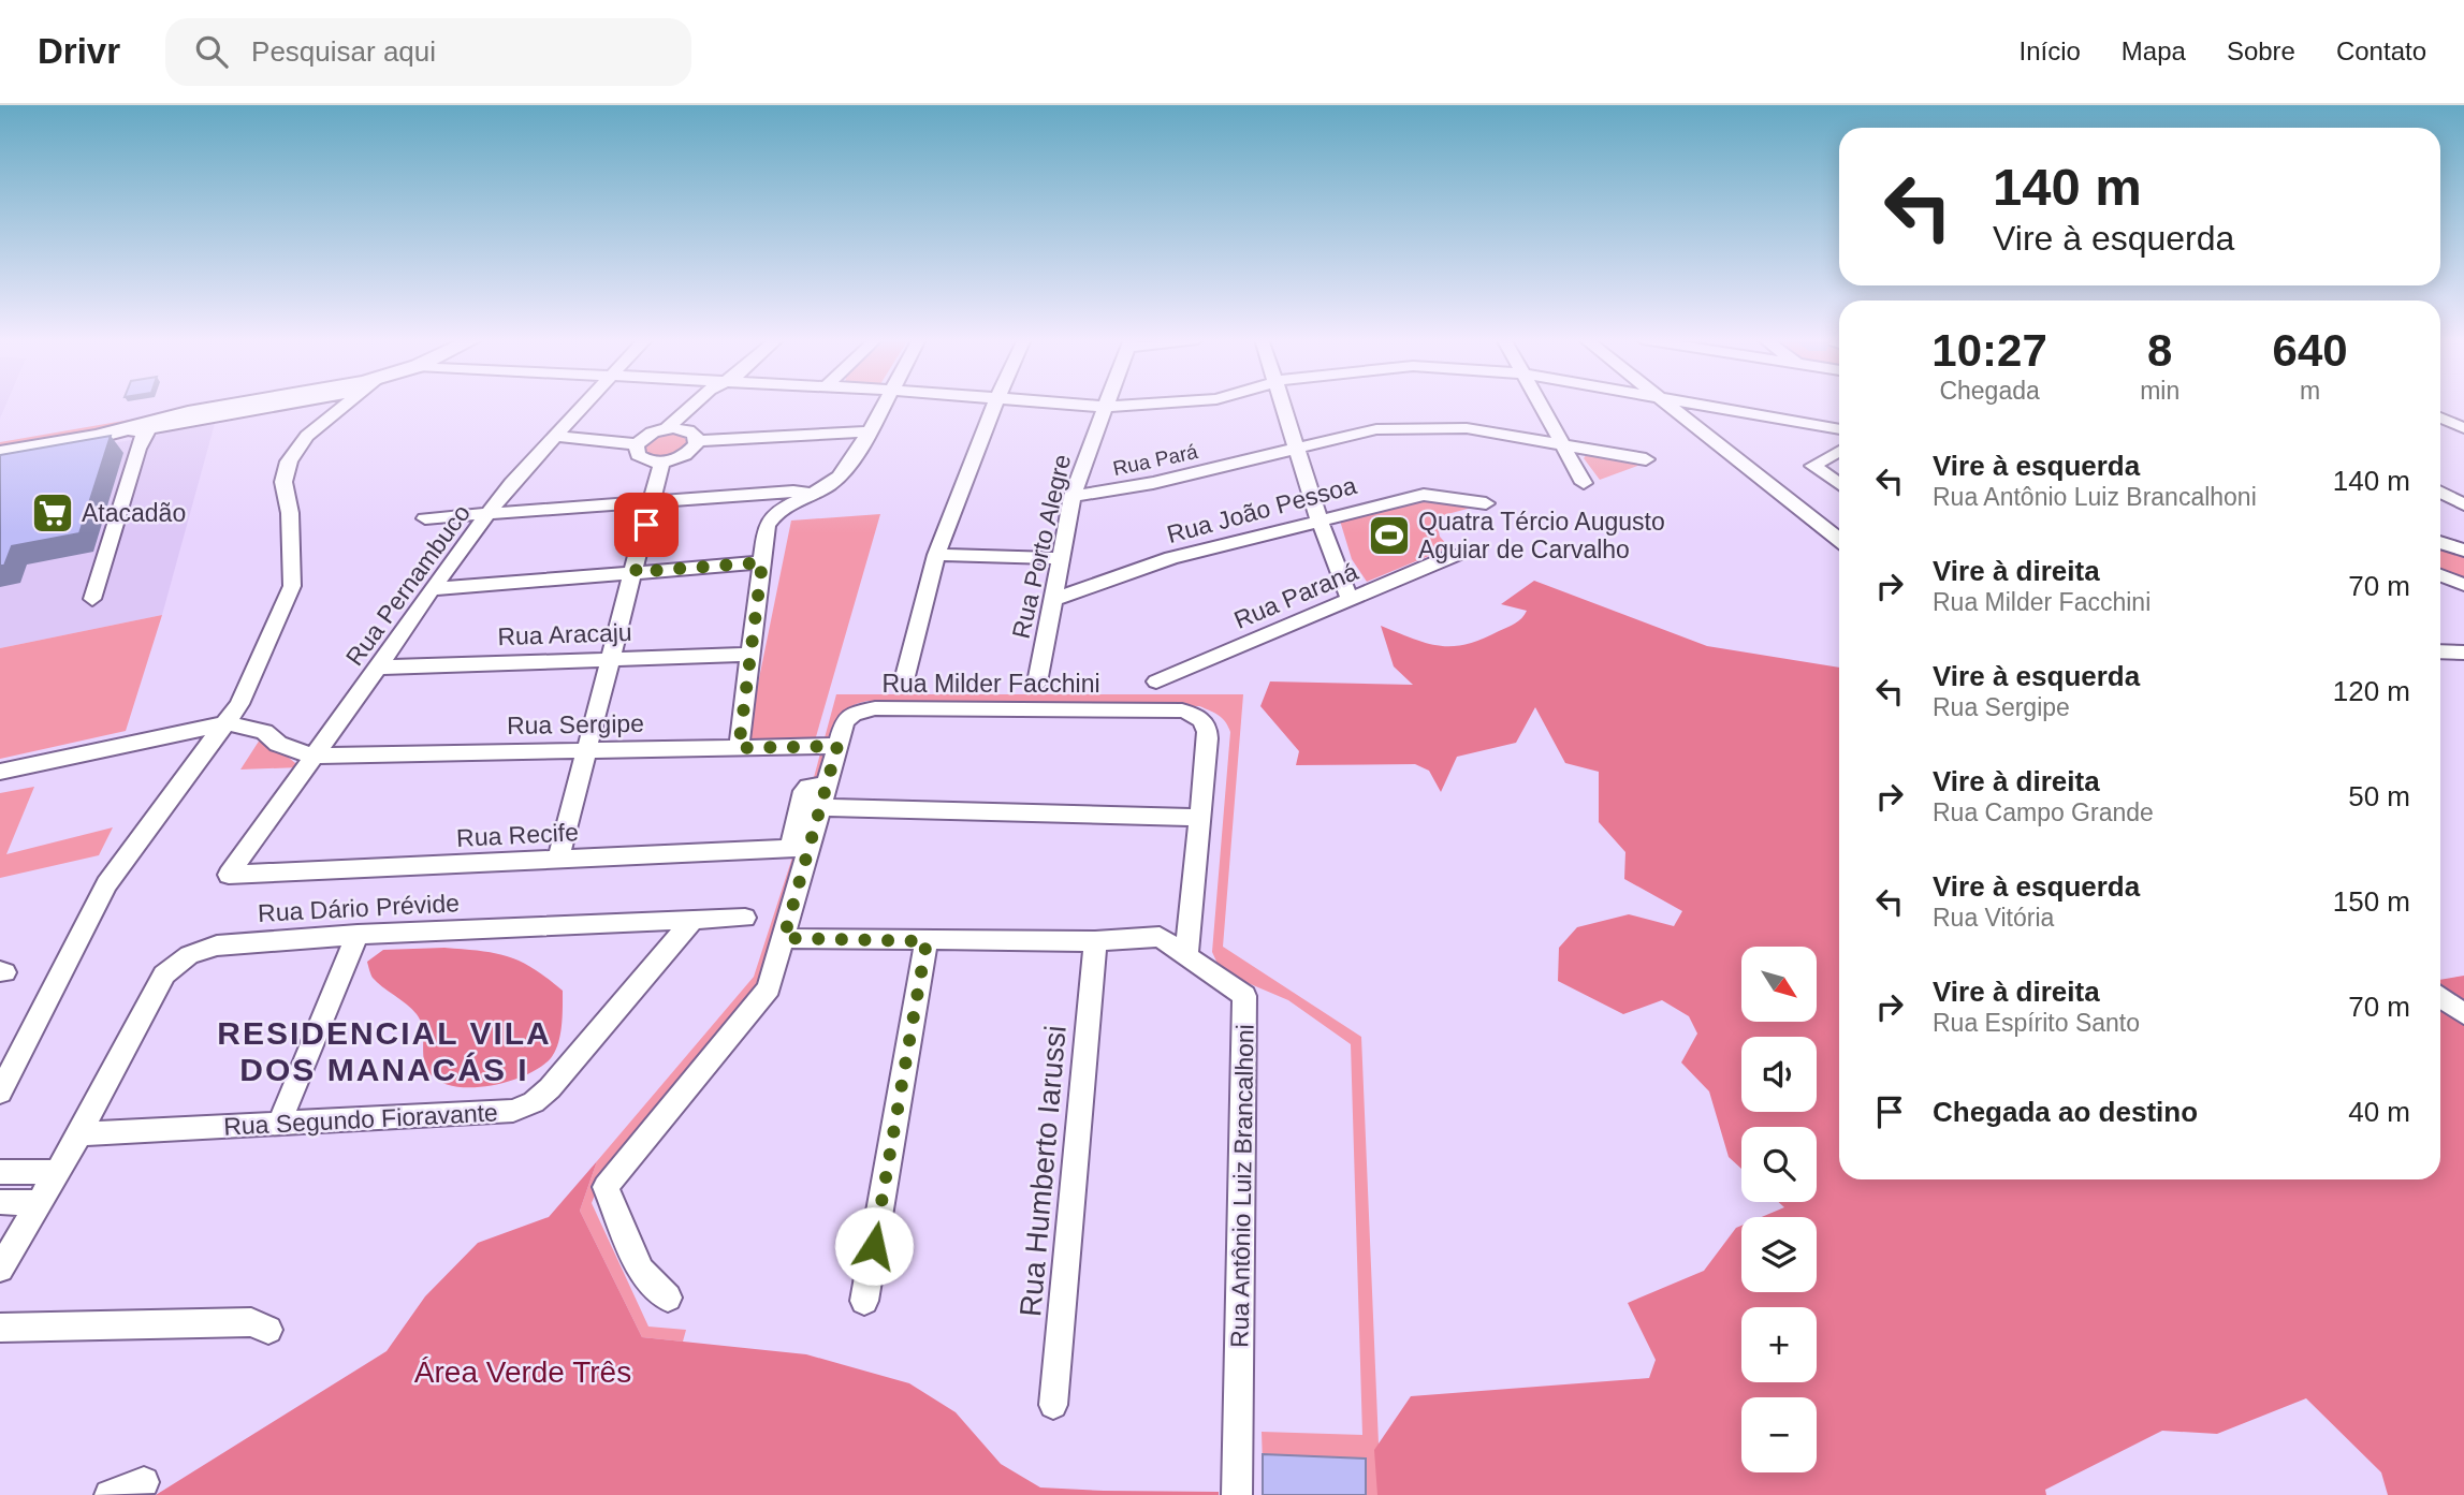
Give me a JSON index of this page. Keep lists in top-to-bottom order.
{
  "streets": {
    "street": [
      "Rua Pará",
      "Rua João Pessoa",
      "Rua Porto Alegre",
      "Rua Pernambuco",
      "Rua Paraná",
      "Rua Aracaju",
      "Rua Milder Facchini",
      "Rua Sergipe",
      "Rua Recife",
      "Rua Dário Prévide",
      "Rua Segundo Fioravante",
      "Rua Humberto Iarussi",
      "Rua Antônio Luiz Brancalhoni"
    ]
  },
  "crossings": [
    ["Rua Pará", "Rua Porto Alegre"],
    ["Rua João Pessoa", "Rua Porto Alegre"],
    ["Rua Pernambuco", "Rua Aracaju"],
    ["Rua Pernambuco", "Rua Sergipe"],
    ["Rua Pernambuco", "Rua Recife"],
    ["Rua Milder Facchini", "Rua Sergipe"],
    ["Rua Milder Facchini", "Rua Recife"],
    ["Rua Milder Facchini", "Rua Antônio Luiz Brancalhoni"],
    ["Rua Dário Prévide", "Rua Segundo Fioravante"],
    ["Rua Humberto Iarussi", "Rua Antônio Luiz Brancalhoni"]
  ],
  "districts": ["RESIDENCIAL VILA DOS MANACÁS I"],
  "parks": ["Área Verde Três"],
  "places": {
    "supermarket": ["Atacadão"],
    "sports": ["Quatra Tércio Augusto Aguiar de Carvalho"]
  },
  "north": "bottom right",
  "page": {
    "header": "Drivr",
    "search": "Pesquisar aqui",
    "nav": [
      "Início",
      "Mapa",
      "Sobre",
      "Contato"
    ],
    "turn": ["140 m", "Vire à esquerda"],
    "eta": [
      "10:27",
      "Chegada",
      "8",
      "min",
      "640",
      "m"
    ],
    "list": [
      {
        "name": "Vire à esquerda",
        "note": "Rua Antônio Luiz Brancalhoni",
        "value": "140 m"
      },
      {
        "name": "Vire à direita",
        "note": "Rua Milder Facchini",
        "value": "70 m"
      },
      {
        "name": "Vire à esquerda",
        "note": "Rua Sergipe",
        "value": "120 m"
      },
      {
        "name": "Vire à direita",
        "note": "Rua Campo Grande",
        "value": "50 m"
      },
      {
        "name": "Vire à esquerda",
        "note": "Rua Vitória",
        "value": "150 m"
      },
      {
        "name": "Vire à direita",
        "note": "Rua Espírito Santo",
        "value": "70 m"
      },
      {
        "name": "Chegada ao destino",
        "value": "40 m"
      }
    ],
    "map_buttons": ["+", "−"]
  }
}
